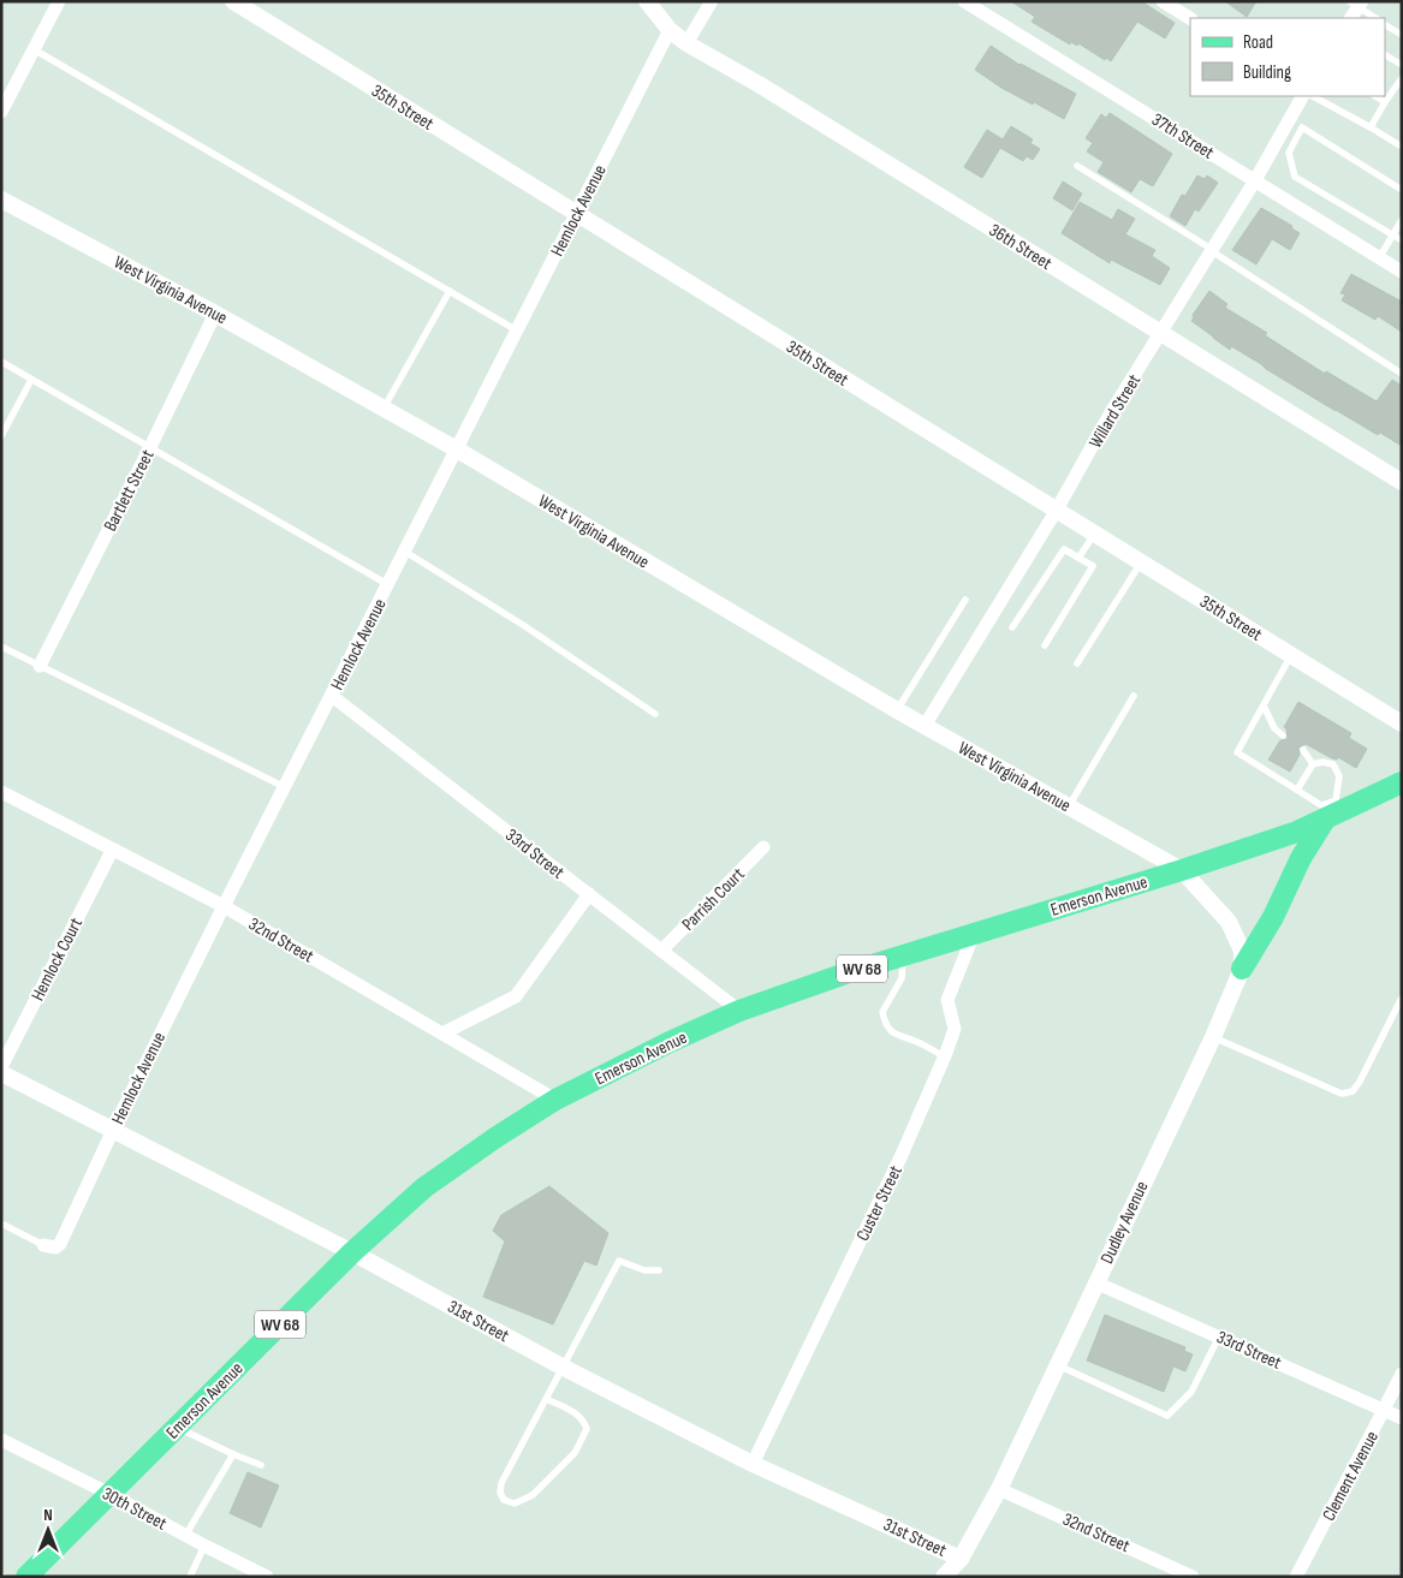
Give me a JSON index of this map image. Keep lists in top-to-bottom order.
{
  "streets": {
    "main road": ["Emerson Avenue", "WV 68"],
    "street": [
      "35th Street",
      "37th Street",
      "Hemlock Avenue",
      "36th Street",
      "West Virginia Avenue",
      "Willard Street",
      "Bartlett Street",
      "33rd Street",
      "Parrish Court",
      "32nd Street",
      "Hemlock Court",
      "Custer Street",
      "Dudley Avenue",
      "31st Street",
      "Clement Avenue",
      "30th Street"
    ]
  },
  "crossings": [
    ["35th Street", "Hemlock Avenue"],
    ["35th Street", "Willard Street"],
    ["37th Street", "Willard Street"],
    ["Hemlock Avenue", "36th Street"],
    ["Hemlock Avenue", "West Virginia Avenue"],
    ["Hemlock Avenue", "33rd Street"],
    ["Hemlock Avenue", "32nd Street"],
    ["Hemlock Avenue", "31st Street"],
    ["36th Street", "Willard Street"],
    ["West Virginia Avenue", "Willard Street"],
    ["West Virginia Avenue", "Bartlett Street"],
    ["West Virginia Avenue", "Emerson Avenue"],
    ["33rd Street", "Emerson Avenue"],
    ["33rd Street", "Parrish Court"],
    ["33rd Street", "Dudley Avenue"],
    ["33rd Street", "Clement Avenue"],
    ["Emerson Avenue", "32nd Street"],
    ["Emerson Avenue", "Custer Street"],
    ["Emerson Avenue", "31st Street"],
    ["Emerson Avenue", "30th Street"],
    ["32nd Street", "Hemlock Court"],
    ["32nd Street", "Dudley Avenue"],
    ["Custer Street", "31st Street"],
    ["Dudley Avenue", "31st Street"]
  ],
  "legend": ["Road", "Building"],
  "north": "top"
}
